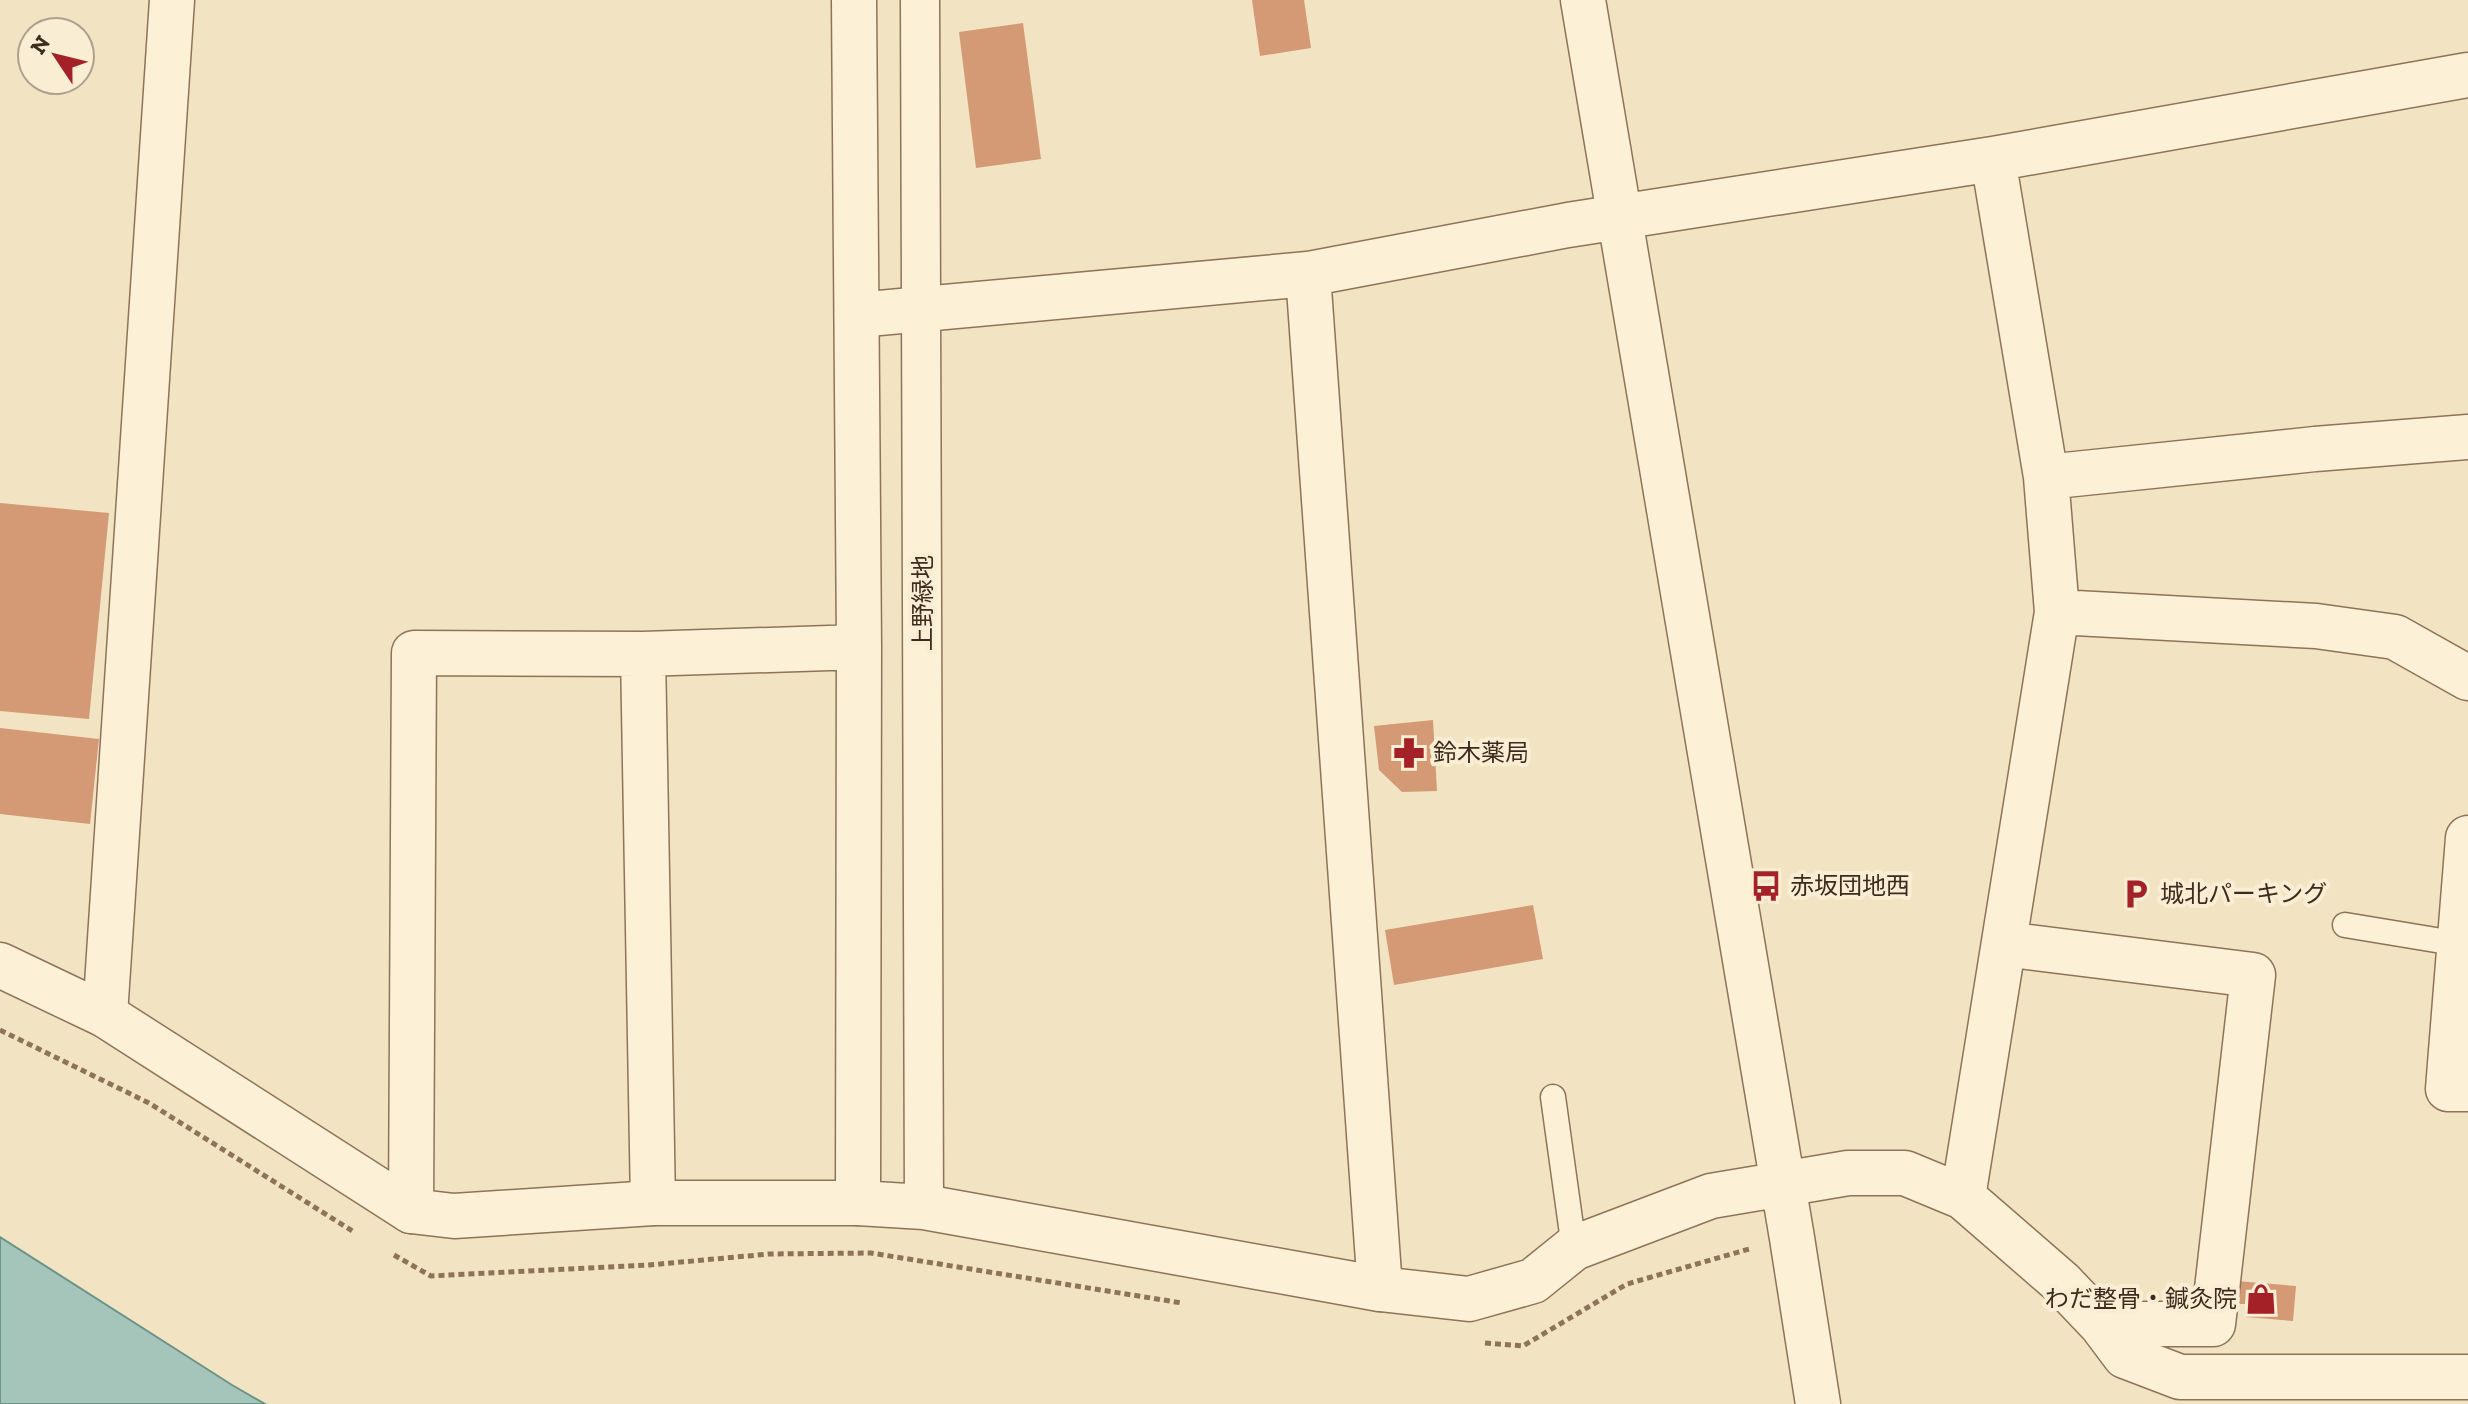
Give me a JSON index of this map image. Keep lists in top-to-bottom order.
{
  "streets": {
    "street": ["上野緑地"]
  },
  "places": {
    "pharmacy": ["鈴木薬局"],
    "bus stop": ["赤坂団地西"],
    "parking": ["城北パーキング"],
    "shop": ["わだ整骨・鍼灸院"]
  },
  "north": "top left"
}
